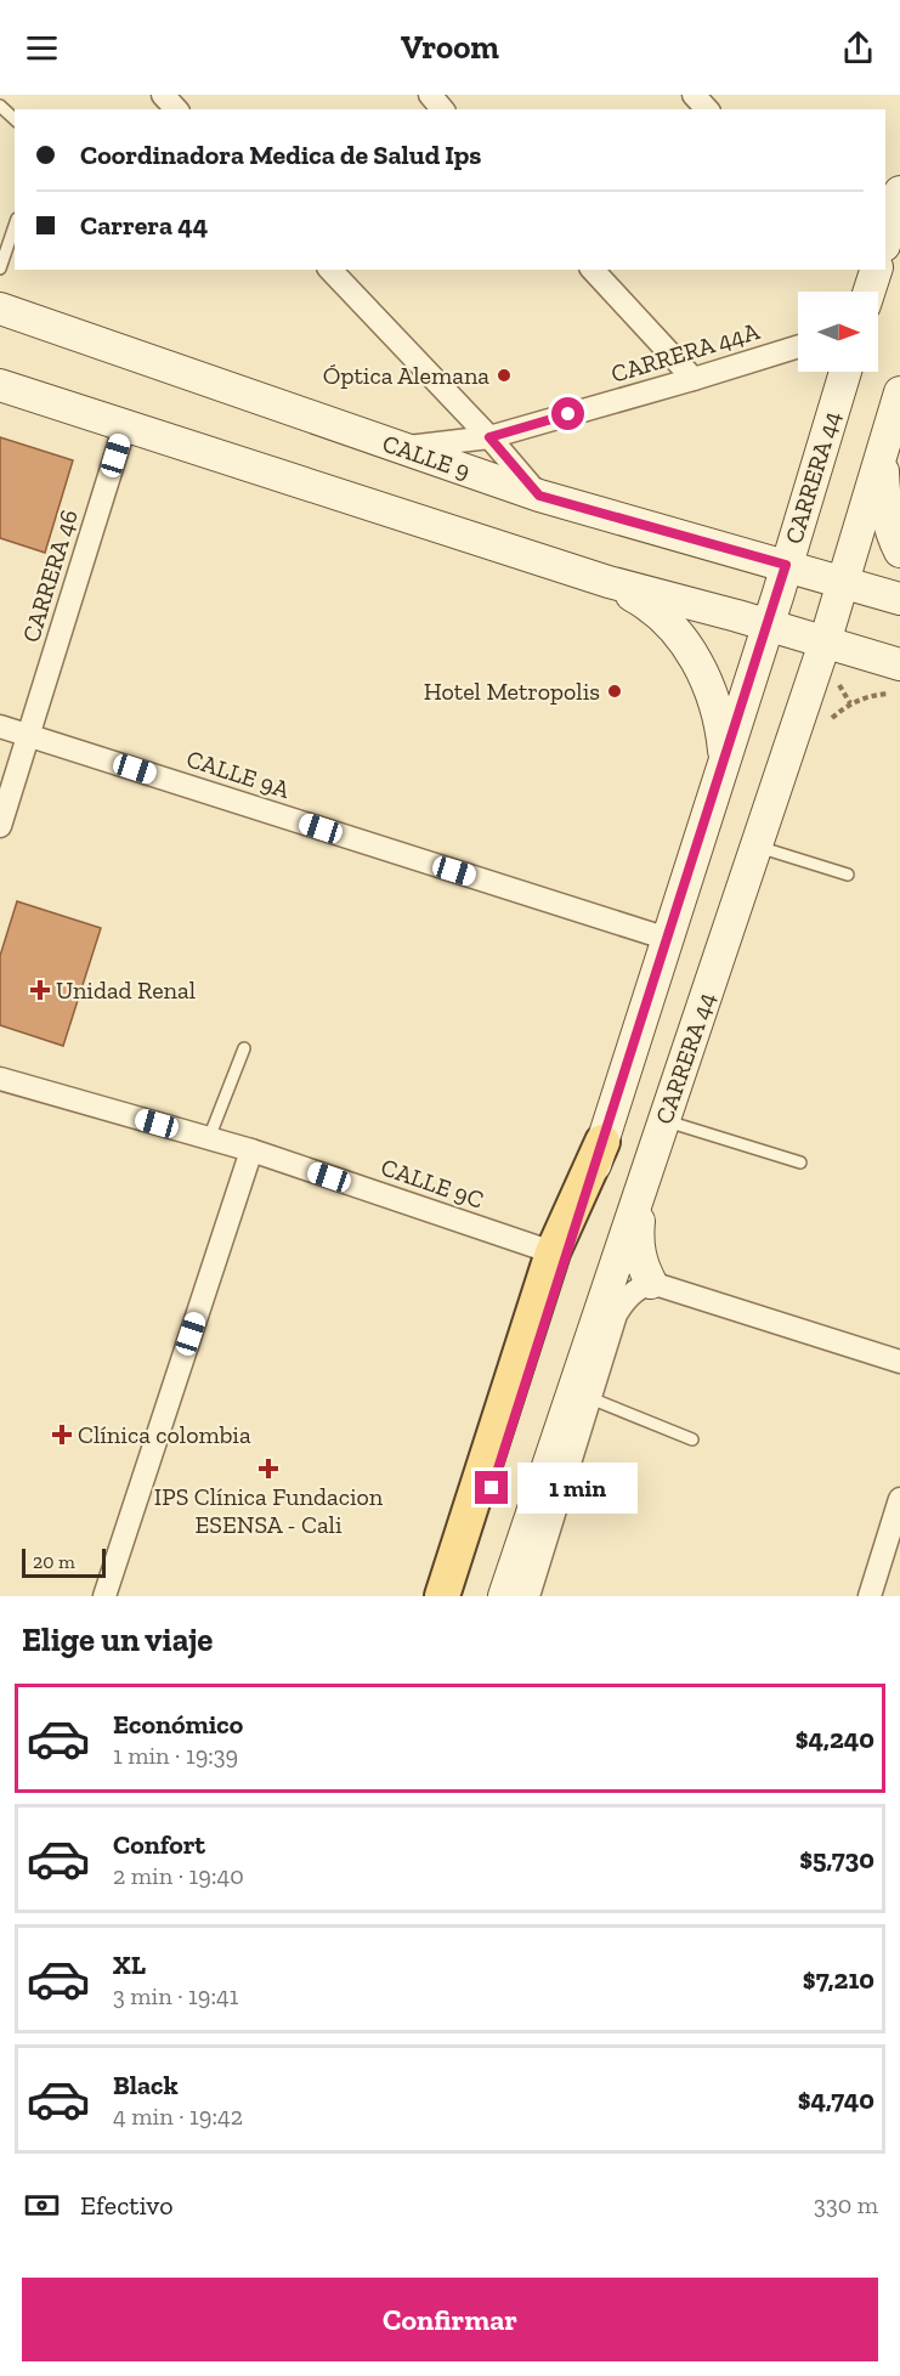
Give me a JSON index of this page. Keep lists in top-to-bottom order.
{
  "streets": {
    "main road": ["CALLE 9", "CARRERA 44"],
    "street": [
      "CARRERA 44A",
      "CARRERA 46",
      "CALLE 9A",
      "CALLE 9C"
    ]
  },
  "crossings": [
    ["CARRERA 44A", "CALLE 9"],
    ["CALLE 9", "CARRERA 44"],
    ["CARRERA 44", "CALLE 9A"],
    ["CARRERA 46", "CALLE 9A"]
  ],
  "places": {
    "other": ["Óptica Alemana", "Hotel Metropolis"],
    "health": ["Unidad Renal", "Clínica colombia", "IPS Clínica Fundacion ESENSA - Cali"]
  },
  "scale_bar": "20 m",
  "north": "right",
  "page": {
    "header": "Vroom",
    "banner": ["Coordinadora Medica de Salud Ips", "Carrera 44"],
    "bubble": "1 min",
    "scale": "20 m",
    "heading": "Elige un viaje",
    "list": [
      {
        "name": "Económico",
        "note": "1 min · 19:39",
        "value": "$4,240"
      },
      {
        "name": "Confort",
        "note": "2 min · 19:40",
        "value": "$5,730"
      },
      {
        "name": "XL",
        "note": "3 min · 19:41",
        "value": "$7,210"
      },
      {
        "name": "Black",
        "note": "4 min · 19:42",
        "value": "$4,740"
      }
    ],
    "pay": ["Efectivo", "330 m"],
    "buttons": "Confirmar"
  }
}
